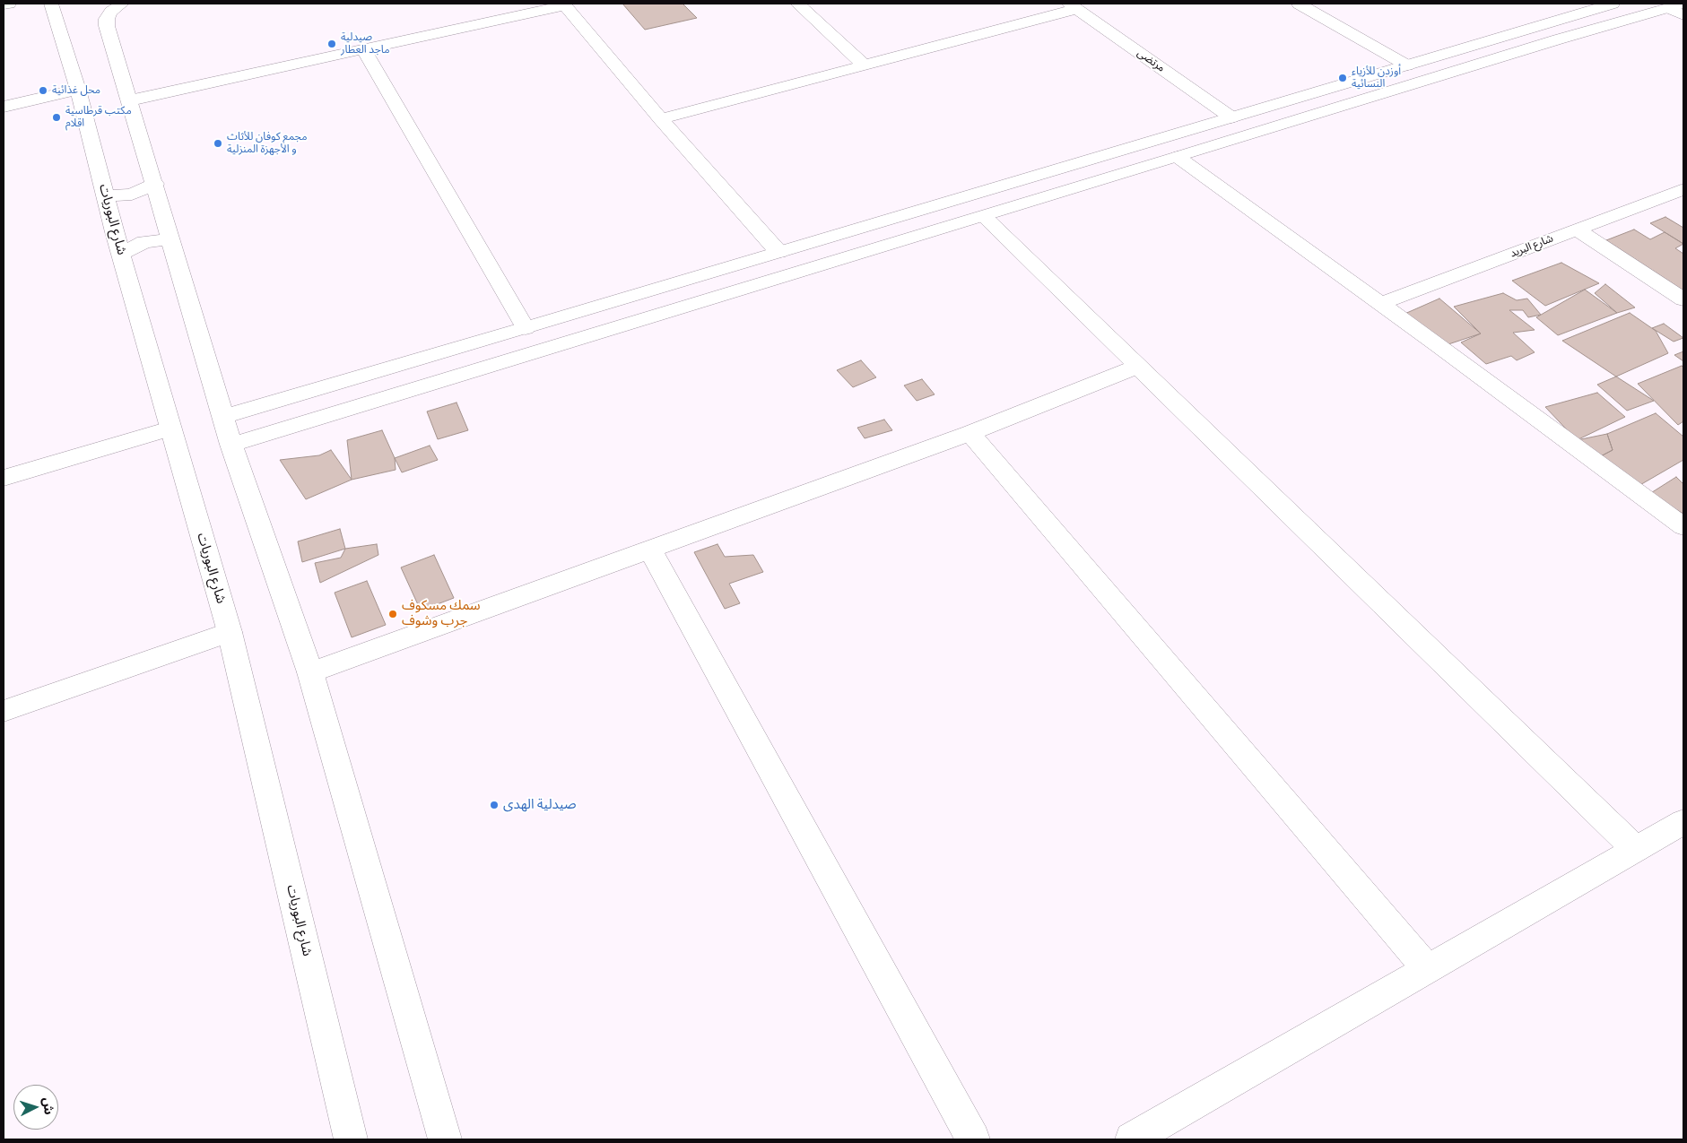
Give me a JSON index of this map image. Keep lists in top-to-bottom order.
{
  "streets": {
    "street": ["مرتضى", "شارع البوريات", "شارع البريد"]
  },
  "places": [
    "صيدلية ماجد العطار",
    "أوزدن للأزياء النسائية",
    "محل غذائية",
    "مكتب قرطاسية اقلام",
    "مجمع كوفان للأثاث و الأجهزة المنزلية",
    "سمك مسكوف جرب وشوف",
    "صيدلية الهدى"
  ],
  "north": "right"
}
